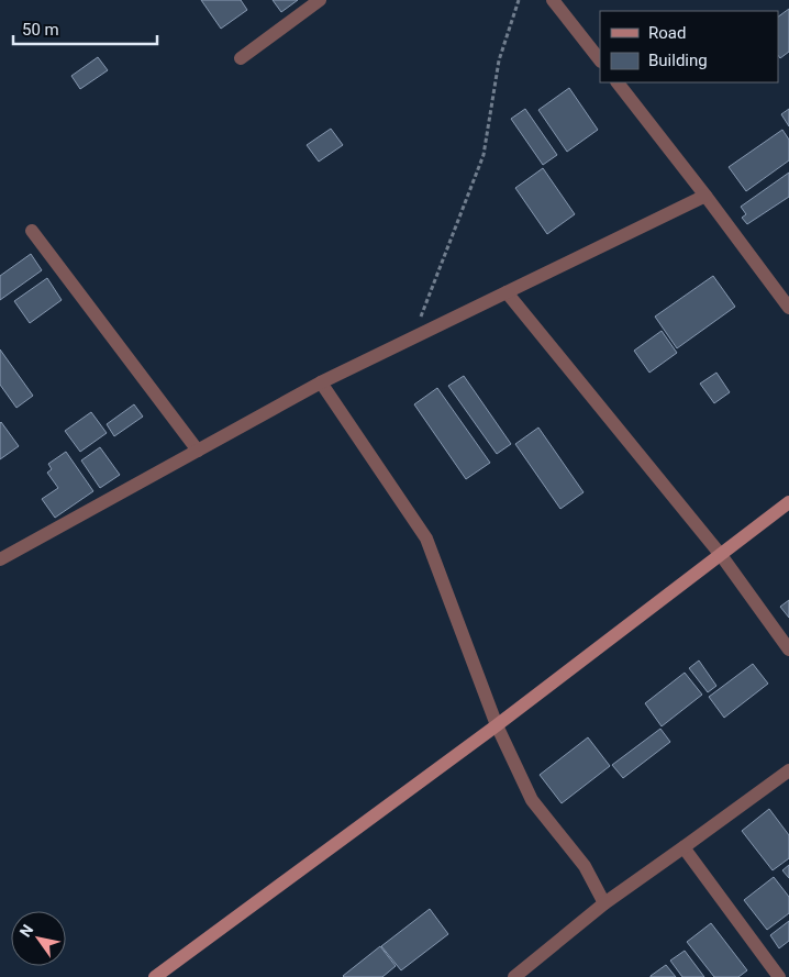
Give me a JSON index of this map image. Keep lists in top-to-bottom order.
{
  "legend": ["Road", "Building"],
  "scale_bar": "50 m",
  "north": "top left"
}
